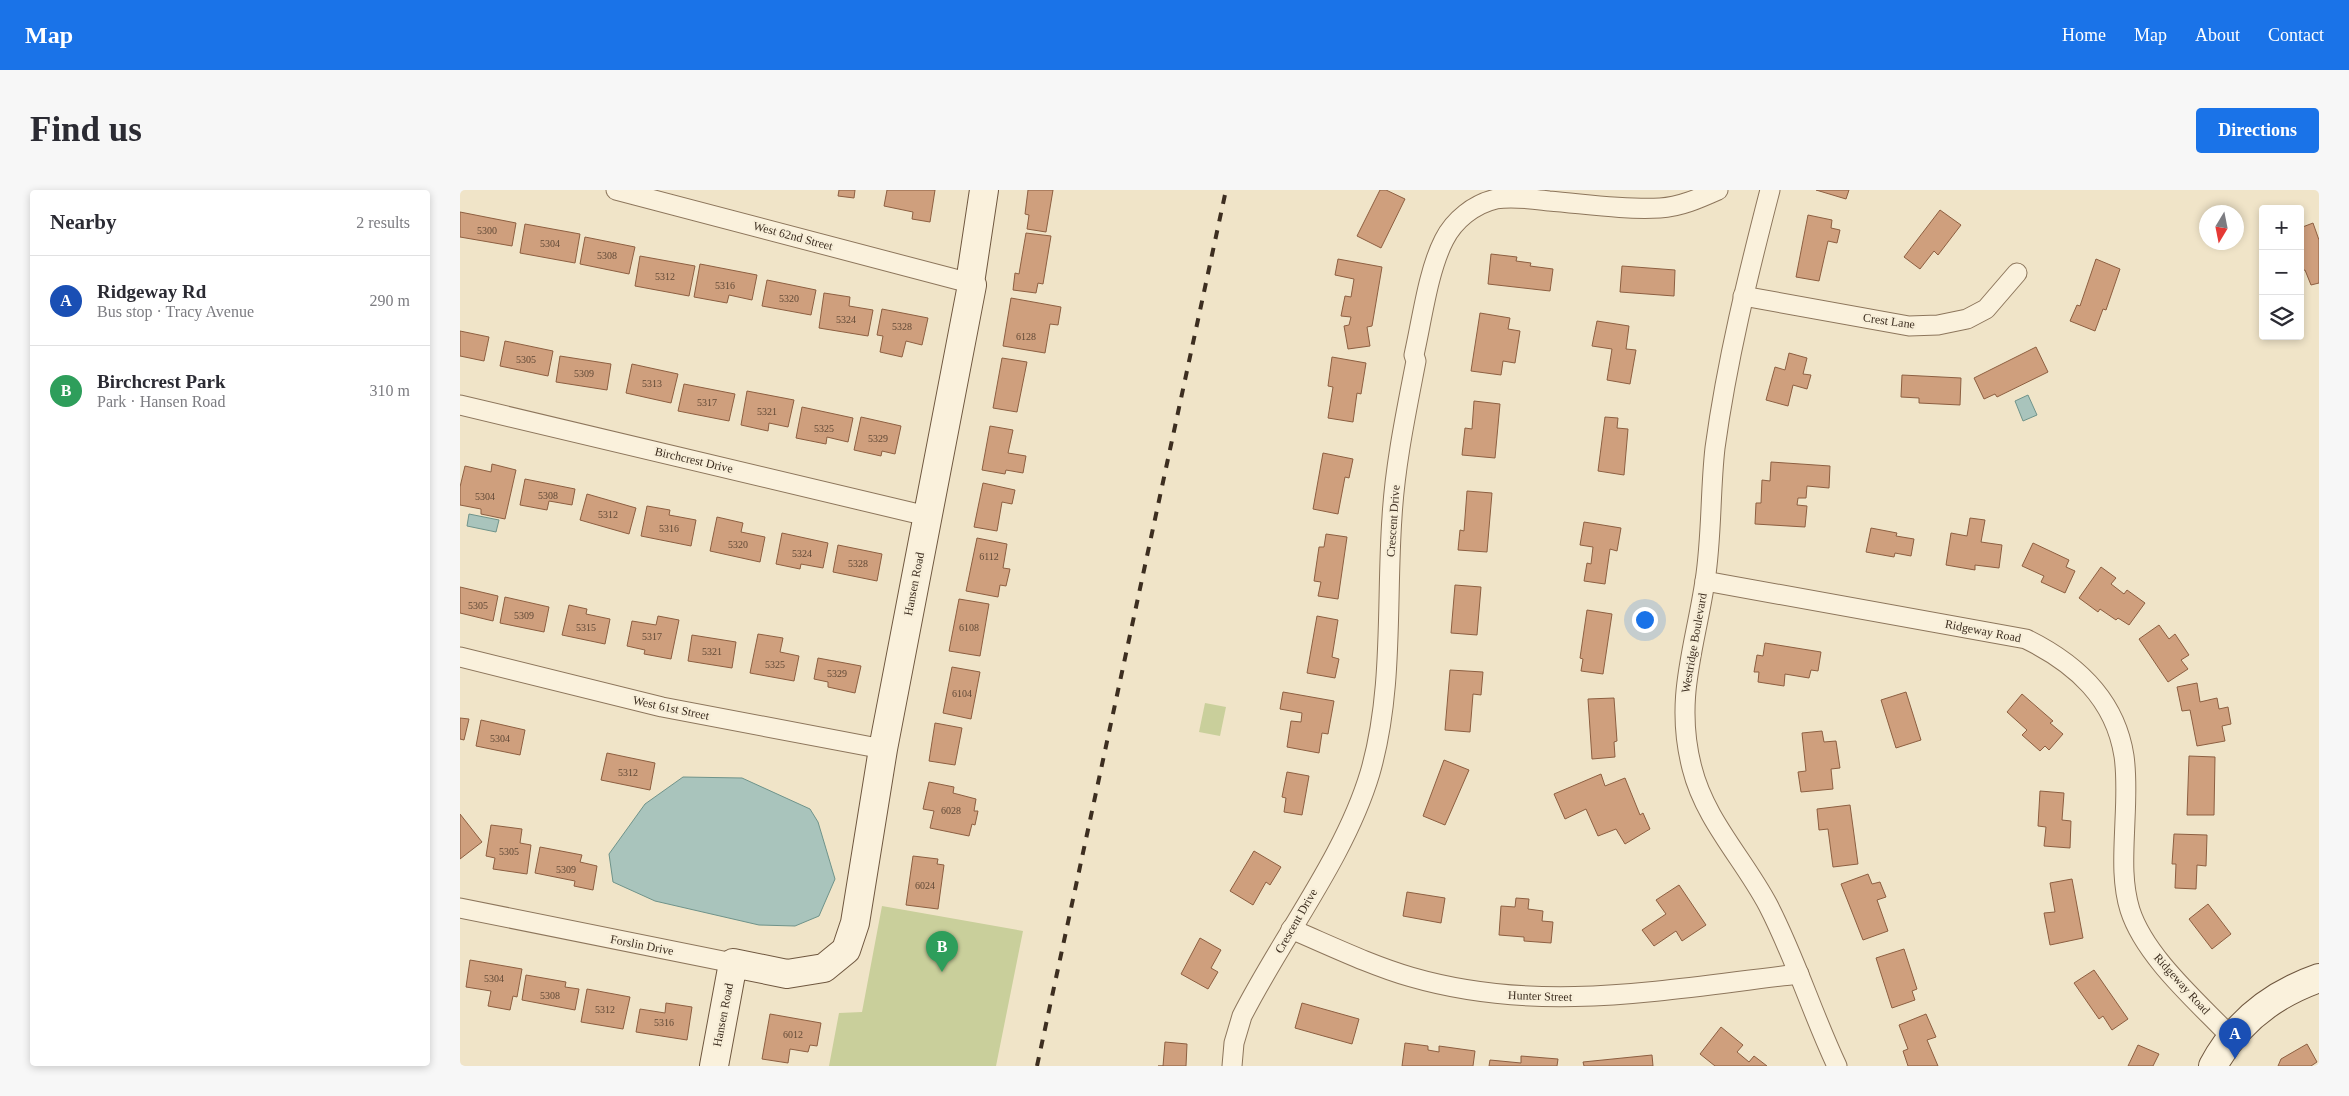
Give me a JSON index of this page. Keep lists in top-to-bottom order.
{
  "streets": {
    "street": [
      "West 62nd Street",
      "Crest Lane",
      "Birchcrest Drive",
      "Crescent Drive",
      "Hansen Road",
      "Ridgeway Road",
      "Westridge Boulevard",
      "West 61st Street",
      "Forslin Drive",
      "Hunter Street"
    ]
  },
  "crossings": [
    ["West 62nd Street", "Hansen Road"],
    ["Crest Lane", "Westridge Boulevard"],
    ["Birchcrest Drive", "Hansen Road"],
    ["Crescent Drive", "Hunter Street"],
    ["Hansen Road", "West 61st Street"],
    ["Hansen Road", "Forslin Drive"],
    ["Ridgeway Road", "Westridge Boulevard"],
    ["Westridge Boulevard", "Hunter Street"]
  ],
  "house_numbers": [
    "5300",
    "5304",
    "5308",
    "5312",
    "5316",
    "5320",
    "5324",
    "5328",
    "6128",
    "5305",
    "5309",
    "5313",
    "5317",
    "5321",
    "5325",
    "5329",
    "5308",
    "5304",
    "5312",
    "5316",
    "5320",
    "5324",
    "6112",
    "5328",
    "5305",
    "5309",
    "5315",
    "6108",
    "5317",
    "5321",
    "5325",
    "5329",
    "6104",
    "5304",
    "5312",
    "6028",
    "5305",
    "5309",
    "6024",
    "5304",
    "5308",
    "5312",
    "5316",
    "6012"
  ],
  "north": "bottom",
  "page": {
    "header": "Map",
    "nav": [
      "Home",
      "Map",
      "About",
      "Contact"
    ],
    "buttons": "Directions",
    "title": "Find us",
    "heading": ["Nearby", "2 results"],
    "map_buttons": ["+", "−"],
    "list": [
      {
        "mark": "A",
        "name": "Ridgeway Rd",
        "note": "Bus stop · Tracy Avenue",
        "value": "290 m"
      },
      {
        "mark": "B",
        "name": "Birchcrest Park",
        "note": "Park · Hansen Road",
        "value": "310 m"
      }
    ],
    "pins": ["B", "A"]
  }
}
